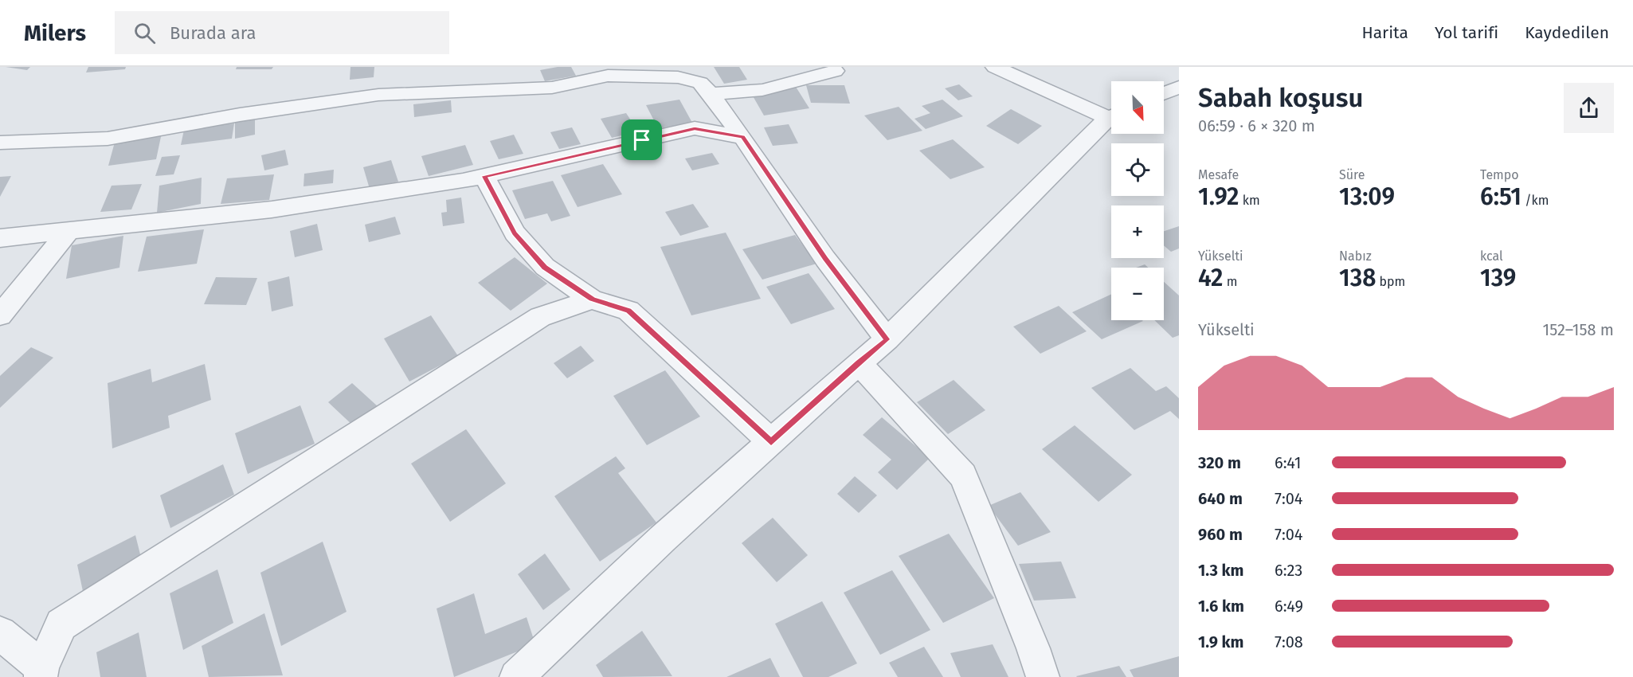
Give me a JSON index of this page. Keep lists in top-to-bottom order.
{
  "north": "bottom right",
  "page": {
    "header": "Milers",
    "search": "Burada ara",
    "nav": ["Harita", "Yol tarifi", "Kaydedilen"],
    "heading": ["Sabah koşusu", "06:59 · 6 × 320 m"],
    "map_buttons": ["+", "−"],
    "stats": [
      ["Mesafe", "1.92 km"],
      ["Süre", "13:09"],
      ["Tempo", "6:51 /km"],
      ["Yükselti", "42 m"],
      ["Nabız", "138 bpm"],
      ["kcal", "139"]
    ],
    "chart": ["Yükselti", "152–158 m"],
    "list": [
      {
        "name": "320 m",
        "note": "6:41"
      },
      {
        "name": "640 m",
        "note": "7:04"
      },
      {
        "name": "960 m",
        "note": "7:04"
      },
      {
        "name": "1.3 km",
        "note": "6:23"
      },
      {
        "name": "1.6 km",
        "note": "6:49"
      },
      {
        "name": "1.9 km",
        "note": "7:08"
      }
    ]
  }
}
